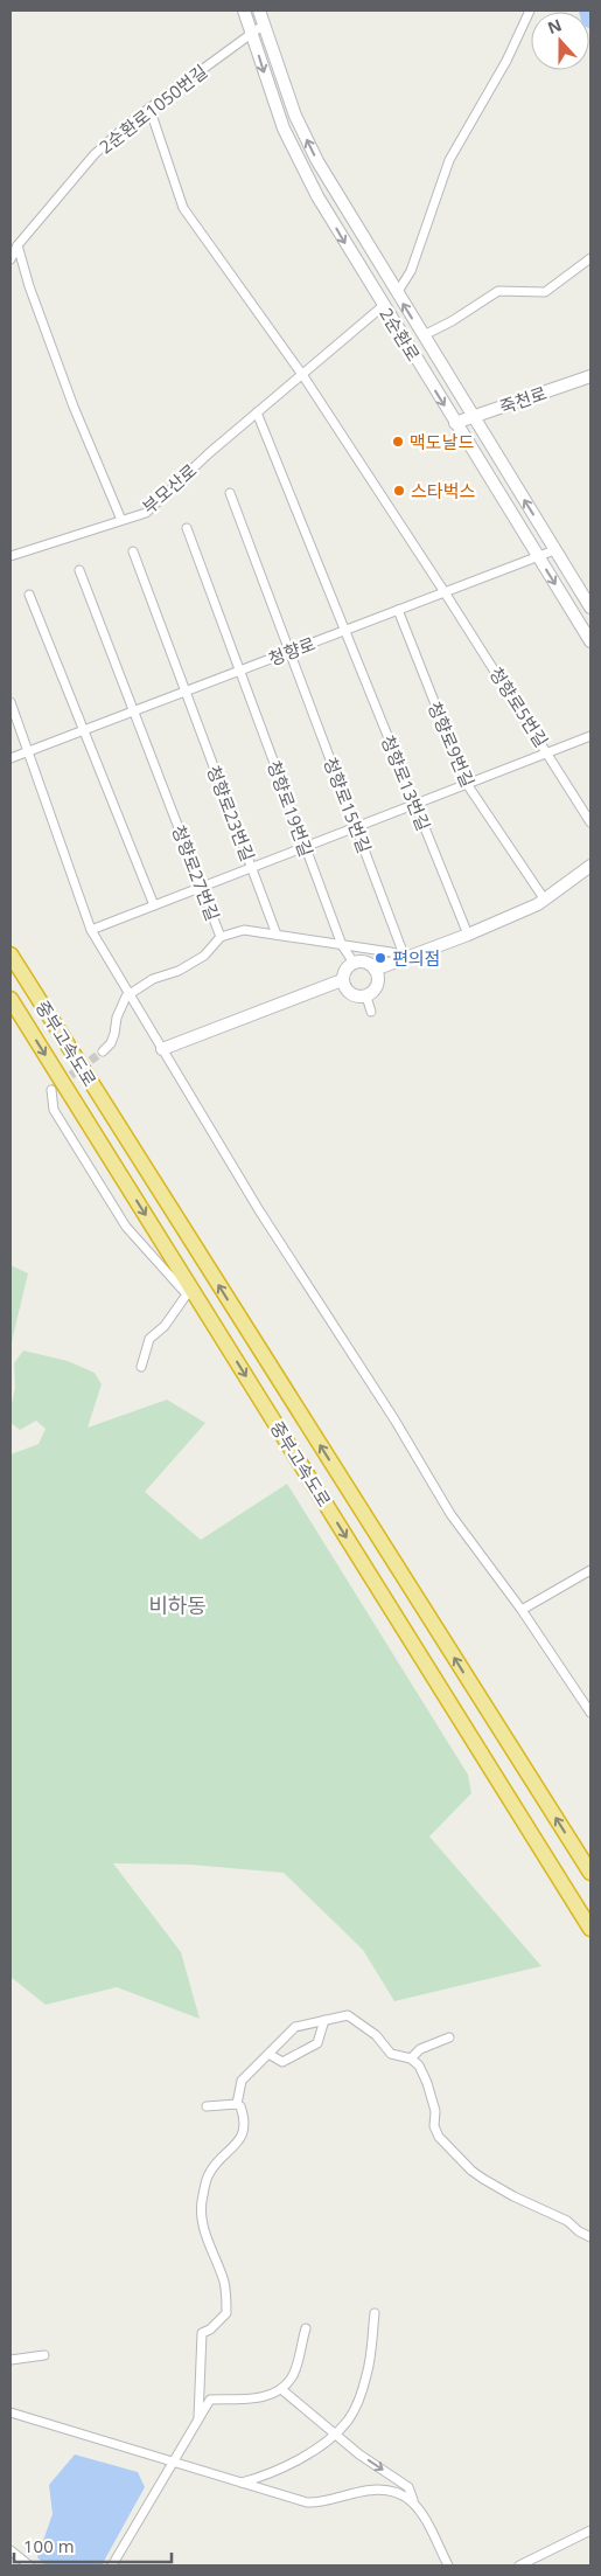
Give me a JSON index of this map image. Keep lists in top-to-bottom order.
{
  "streets": {
    "highway": ["중부고속도로"],
    "main road": ["2순환로", "죽천로"],
    "street": [
      "2순환로1050번길",
      "부모산로",
      "청향로",
      "청향로5번길",
      "청향로9번길",
      "청향로13번길",
      "청향로15번길",
      "청향로19번길",
      "청향로23번길",
      "청향로27번길"
    ]
  },
  "crossings": [
    ["2순환로1050번길", "2순환로"],
    ["2순환로", "죽천로"],
    ["2순환로", "부모산로"],
    ["2순환로", "청향로"],
    ["부모산로", "청향로5번길"],
    ["부모산로", "청향로13번길"],
    ["청향로", "청향로5번길"],
    ["청향로", "청향로9번길"],
    ["청향로", "청향로13번길"],
    ["청향로", "청향로15번길"],
    ["청향로", "청향로19번길"],
    ["청향로", "청향로23번길"],
    ["청향로", "청향로27번길"]
  ],
  "districts": ["비하동"],
  "places": ["맥도날드", "스타벅스", "편의점"],
  "scale_bar": "100 m",
  "north": "top"
}
